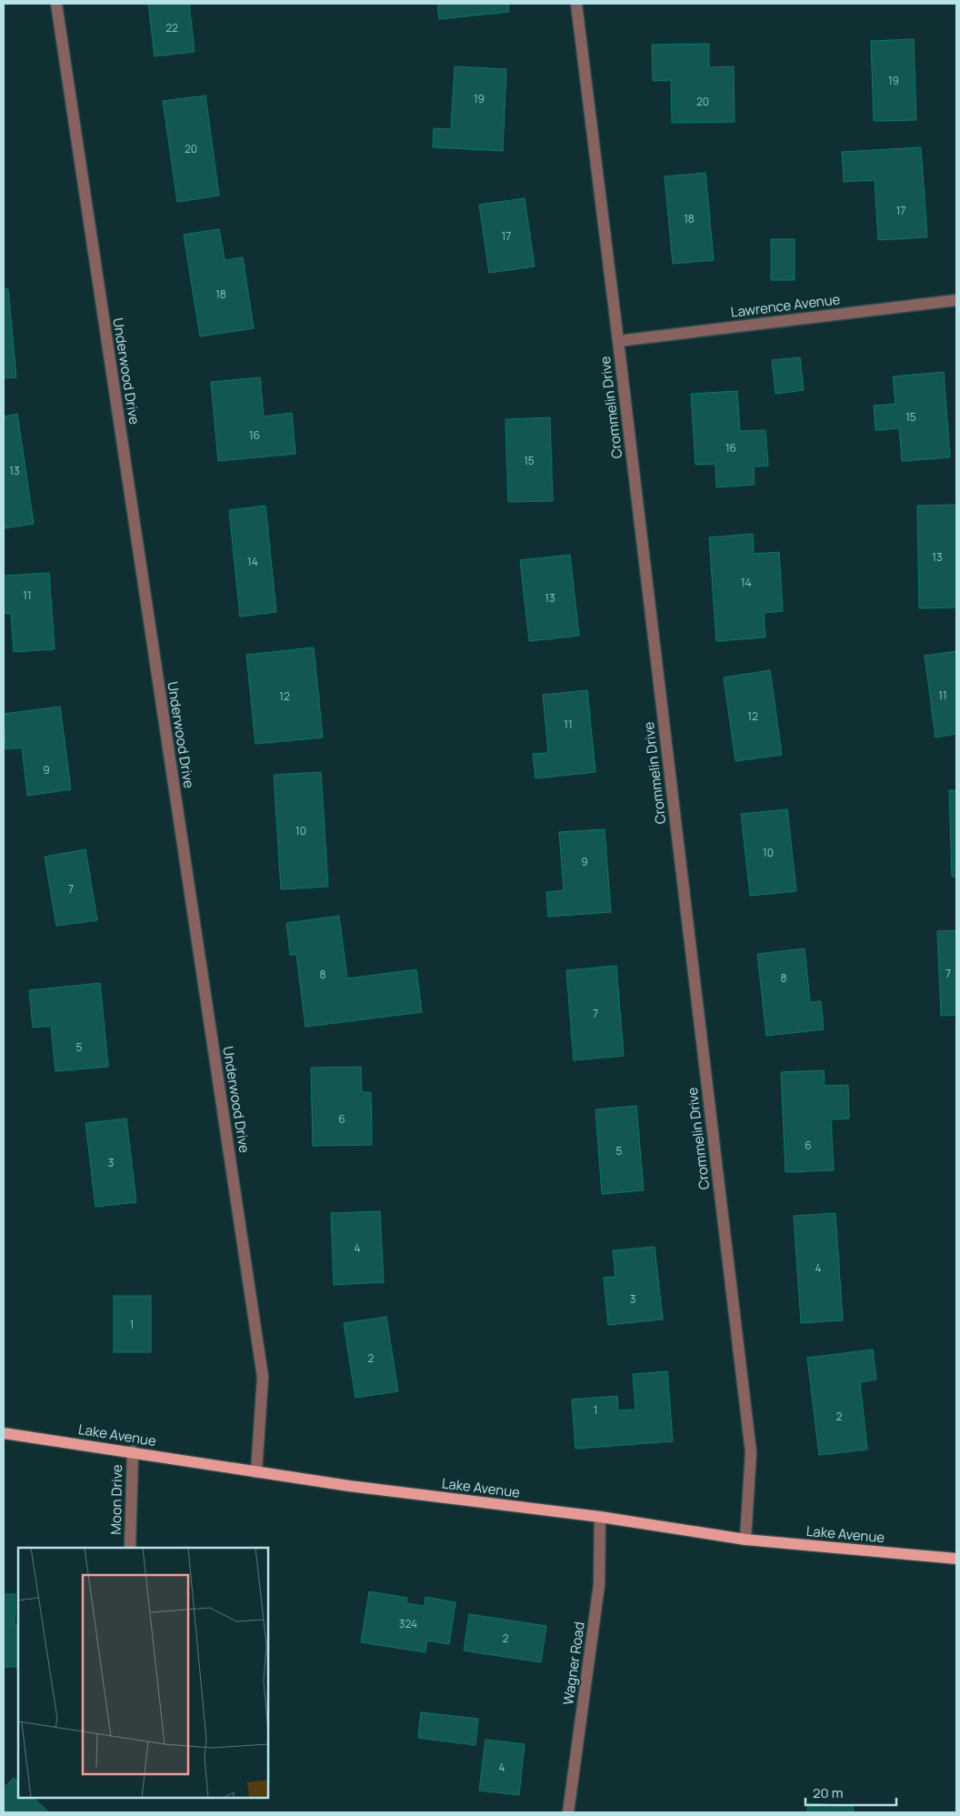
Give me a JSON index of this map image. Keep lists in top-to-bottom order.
{
  "streets": {
    "main road": ["Lake Avenue"],
    "street": [
      "Lawrence Avenue",
      "Underwood Drive",
      "Crommelin Drive",
      "Moon Drive",
      "Wagner Road"
    ]
  },
  "crossings": [
    ["Lawrence Avenue", "Crommelin Drive"],
    ["Underwood Drive", "Lake Avenue"],
    ["Crommelin Drive", "Lake Avenue"],
    ["Lake Avenue", "Moon Drive"],
    ["Lake Avenue", "Wagner Road"]
  ],
  "house_numbers": [
    "22",
    "19",
    "19",
    "20",
    "20",
    "17",
    "18",
    "17",
    "18",
    "15",
    "16",
    "16",
    "15",
    "13",
    "13",
    "14",
    "14",
    "11",
    "13",
    "11",
    "12",
    "12",
    "11",
    "9",
    "10",
    "10",
    "9",
    "7",
    "7",
    "8",
    "8",
    "7",
    "5",
    "6",
    "6",
    "5",
    "3",
    "4",
    "4",
    "3",
    "1",
    "2",
    "1",
    "2",
    "324",
    "2",
    "4"
  ],
  "scale_bar": "20 m"
}
